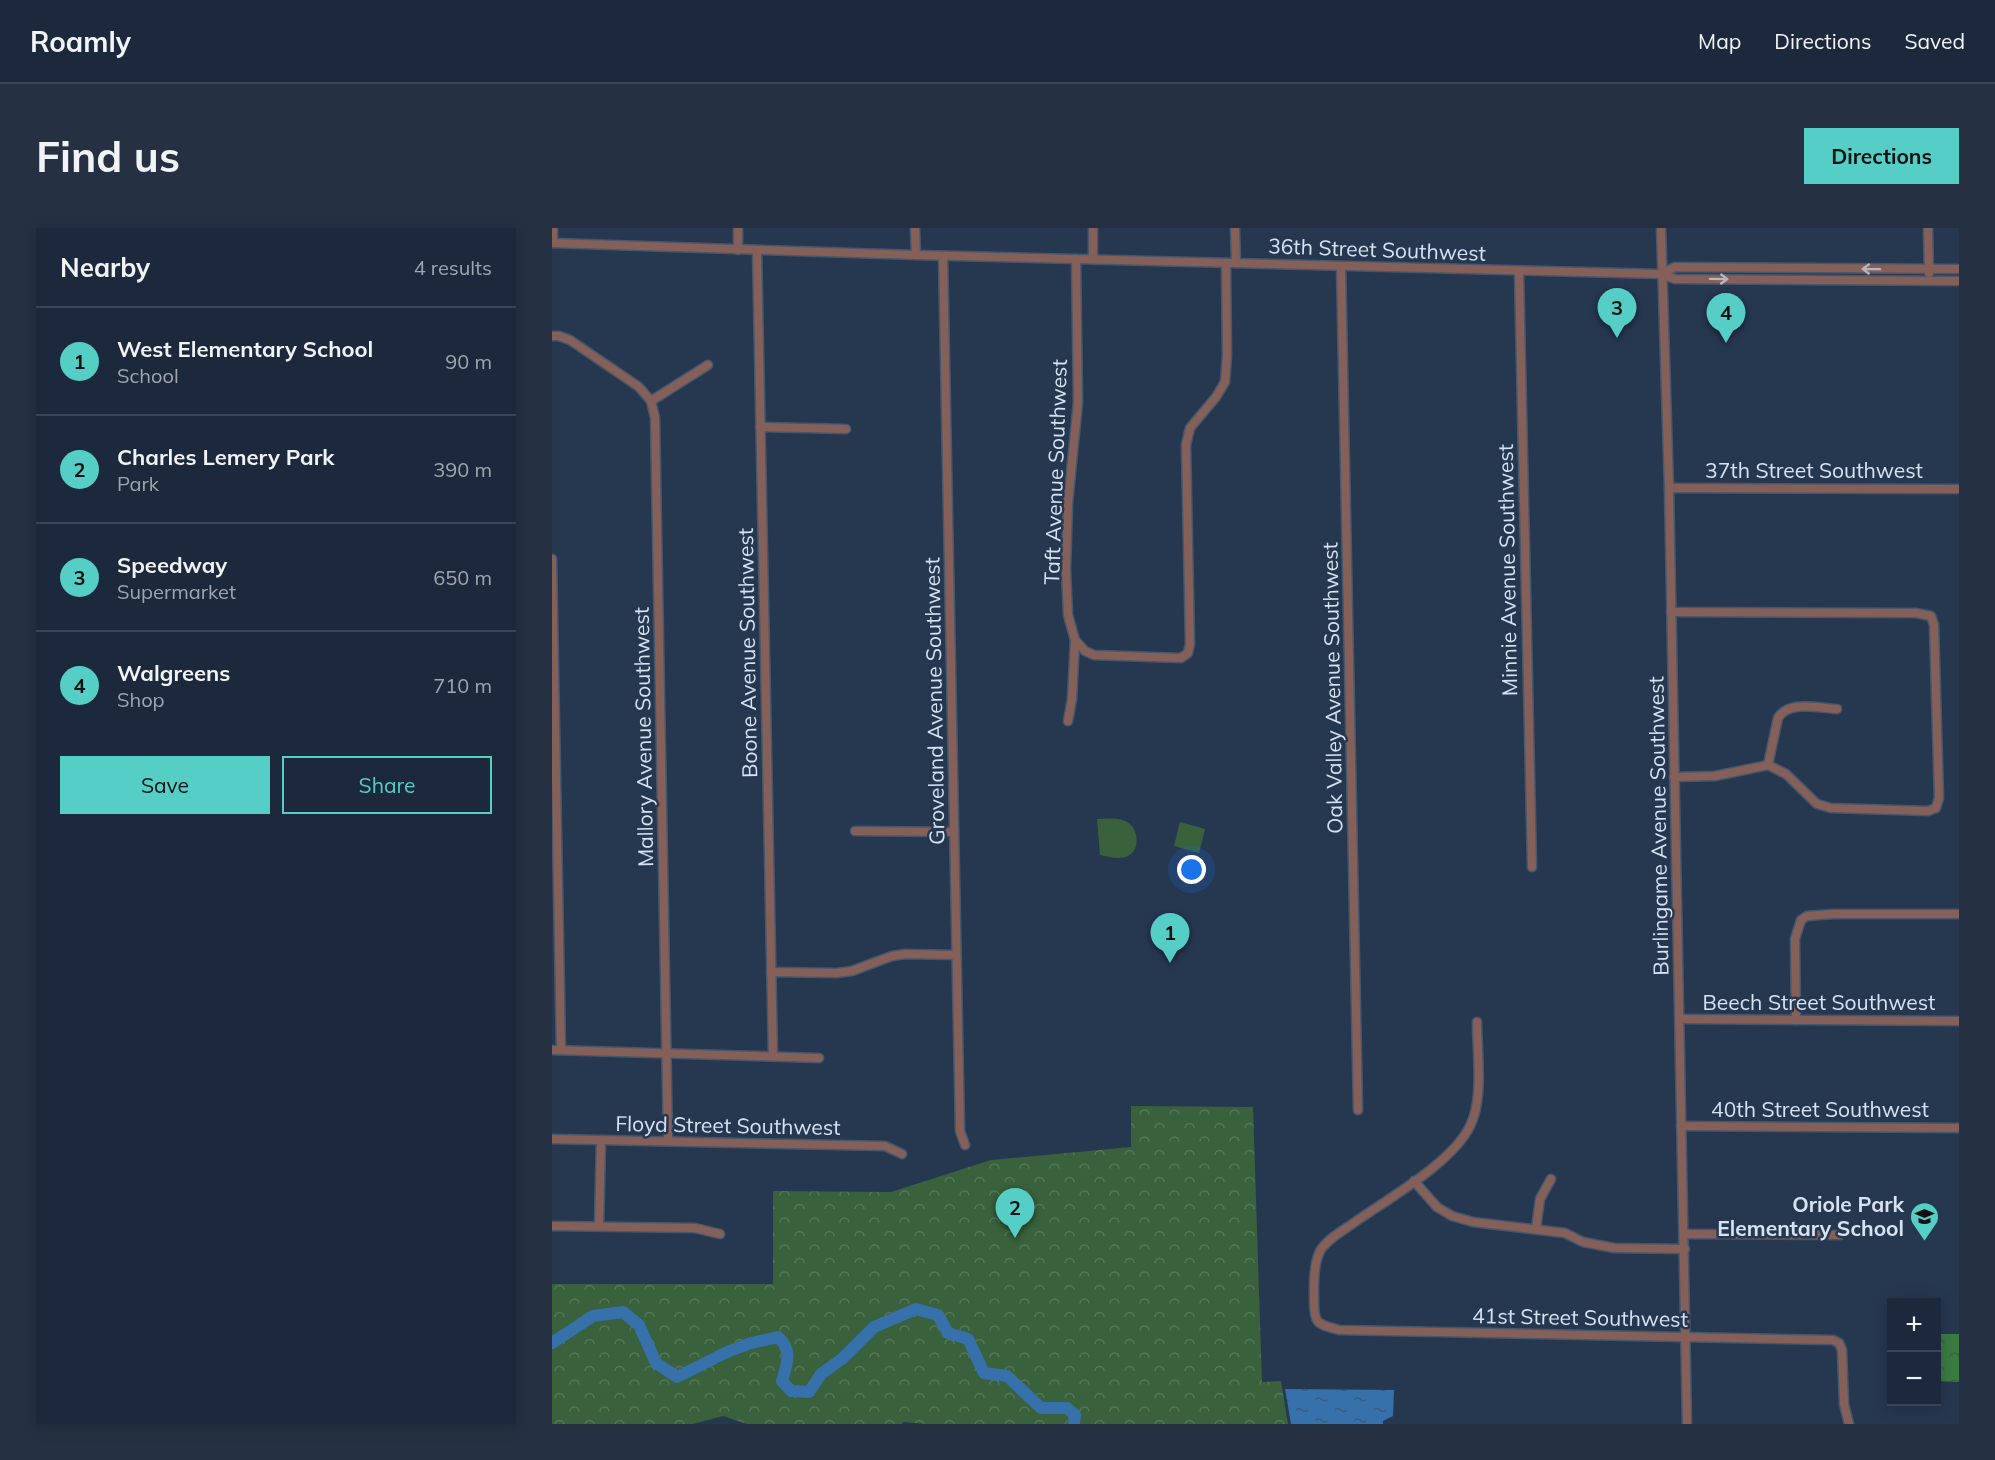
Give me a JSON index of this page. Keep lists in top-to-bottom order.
{
  "streets": {
    "street": [
      "36th Street Southwest",
      "37th Street Southwest",
      "Taft Avenue Southwest",
      "Minnie Avenue Southwest",
      "Boone Avenue Southwest",
      "Oak Valley Avenue Southwest",
      "Groveland Avenue Southwest",
      "Mallory Avenue Southwest",
      "Burlingame Avenue Southwest",
      "Beech Street Southwest",
      "40th Street Southwest",
      "Floyd Street Southwest",
      "41st Street Southwest"
    ]
  },
  "crossings": [
    ["36th Street Southwest", "Taft Avenue Southwest"],
    ["36th Street Southwest", "Minnie Avenue Southwest"],
    ["36th Street Southwest", "Boone Avenue Southwest"],
    ["36th Street Southwest", "Oak Valley Avenue Southwest"],
    ["36th Street Southwest", "Groveland Avenue Southwest"],
    ["36th Street Southwest", "Burlingame Avenue Southwest"],
    ["37th Street Southwest", "Burlingame Avenue Southwest"],
    ["Mallory Avenue Southwest", "Floyd Street Southwest"],
    ["Burlingame Avenue Southwest", "Beech Street Southwest"],
    ["Burlingame Avenue Southwest", "40th Street Southwest"],
    ["Burlingame Avenue Southwest", "41st Street Southwest"]
  ],
  "places": {
    "school or university": ["Oriole Park Elementary School"]
  },
  "page": {
    "header": "Roamly",
    "nav": ["Map", "Directions", "Saved"],
    "buttons": [
      "Directions",
      ["Save", "Share"]
    ],
    "title": "Find us",
    "heading": ["Nearby", "4 results"],
    "pins": [
      "3",
      "4",
      "1",
      "2"
    ],
    "list": [
      {
        "mark": "1",
        "name": "West Elementary School",
        "note": "School",
        "value": "90 m"
      },
      {
        "mark": "2",
        "name": "Charles Lemery Park",
        "note": "Park",
        "value": "390 m"
      },
      {
        "mark": "3",
        "name": "Speedway",
        "note": "Supermarket",
        "value": "650 m"
      },
      {
        "mark": "4",
        "name": "Walgreens",
        "note": "Shop",
        "value": "710 m"
      }
    ],
    "map_buttons": ["+", "−"]
  }
}
